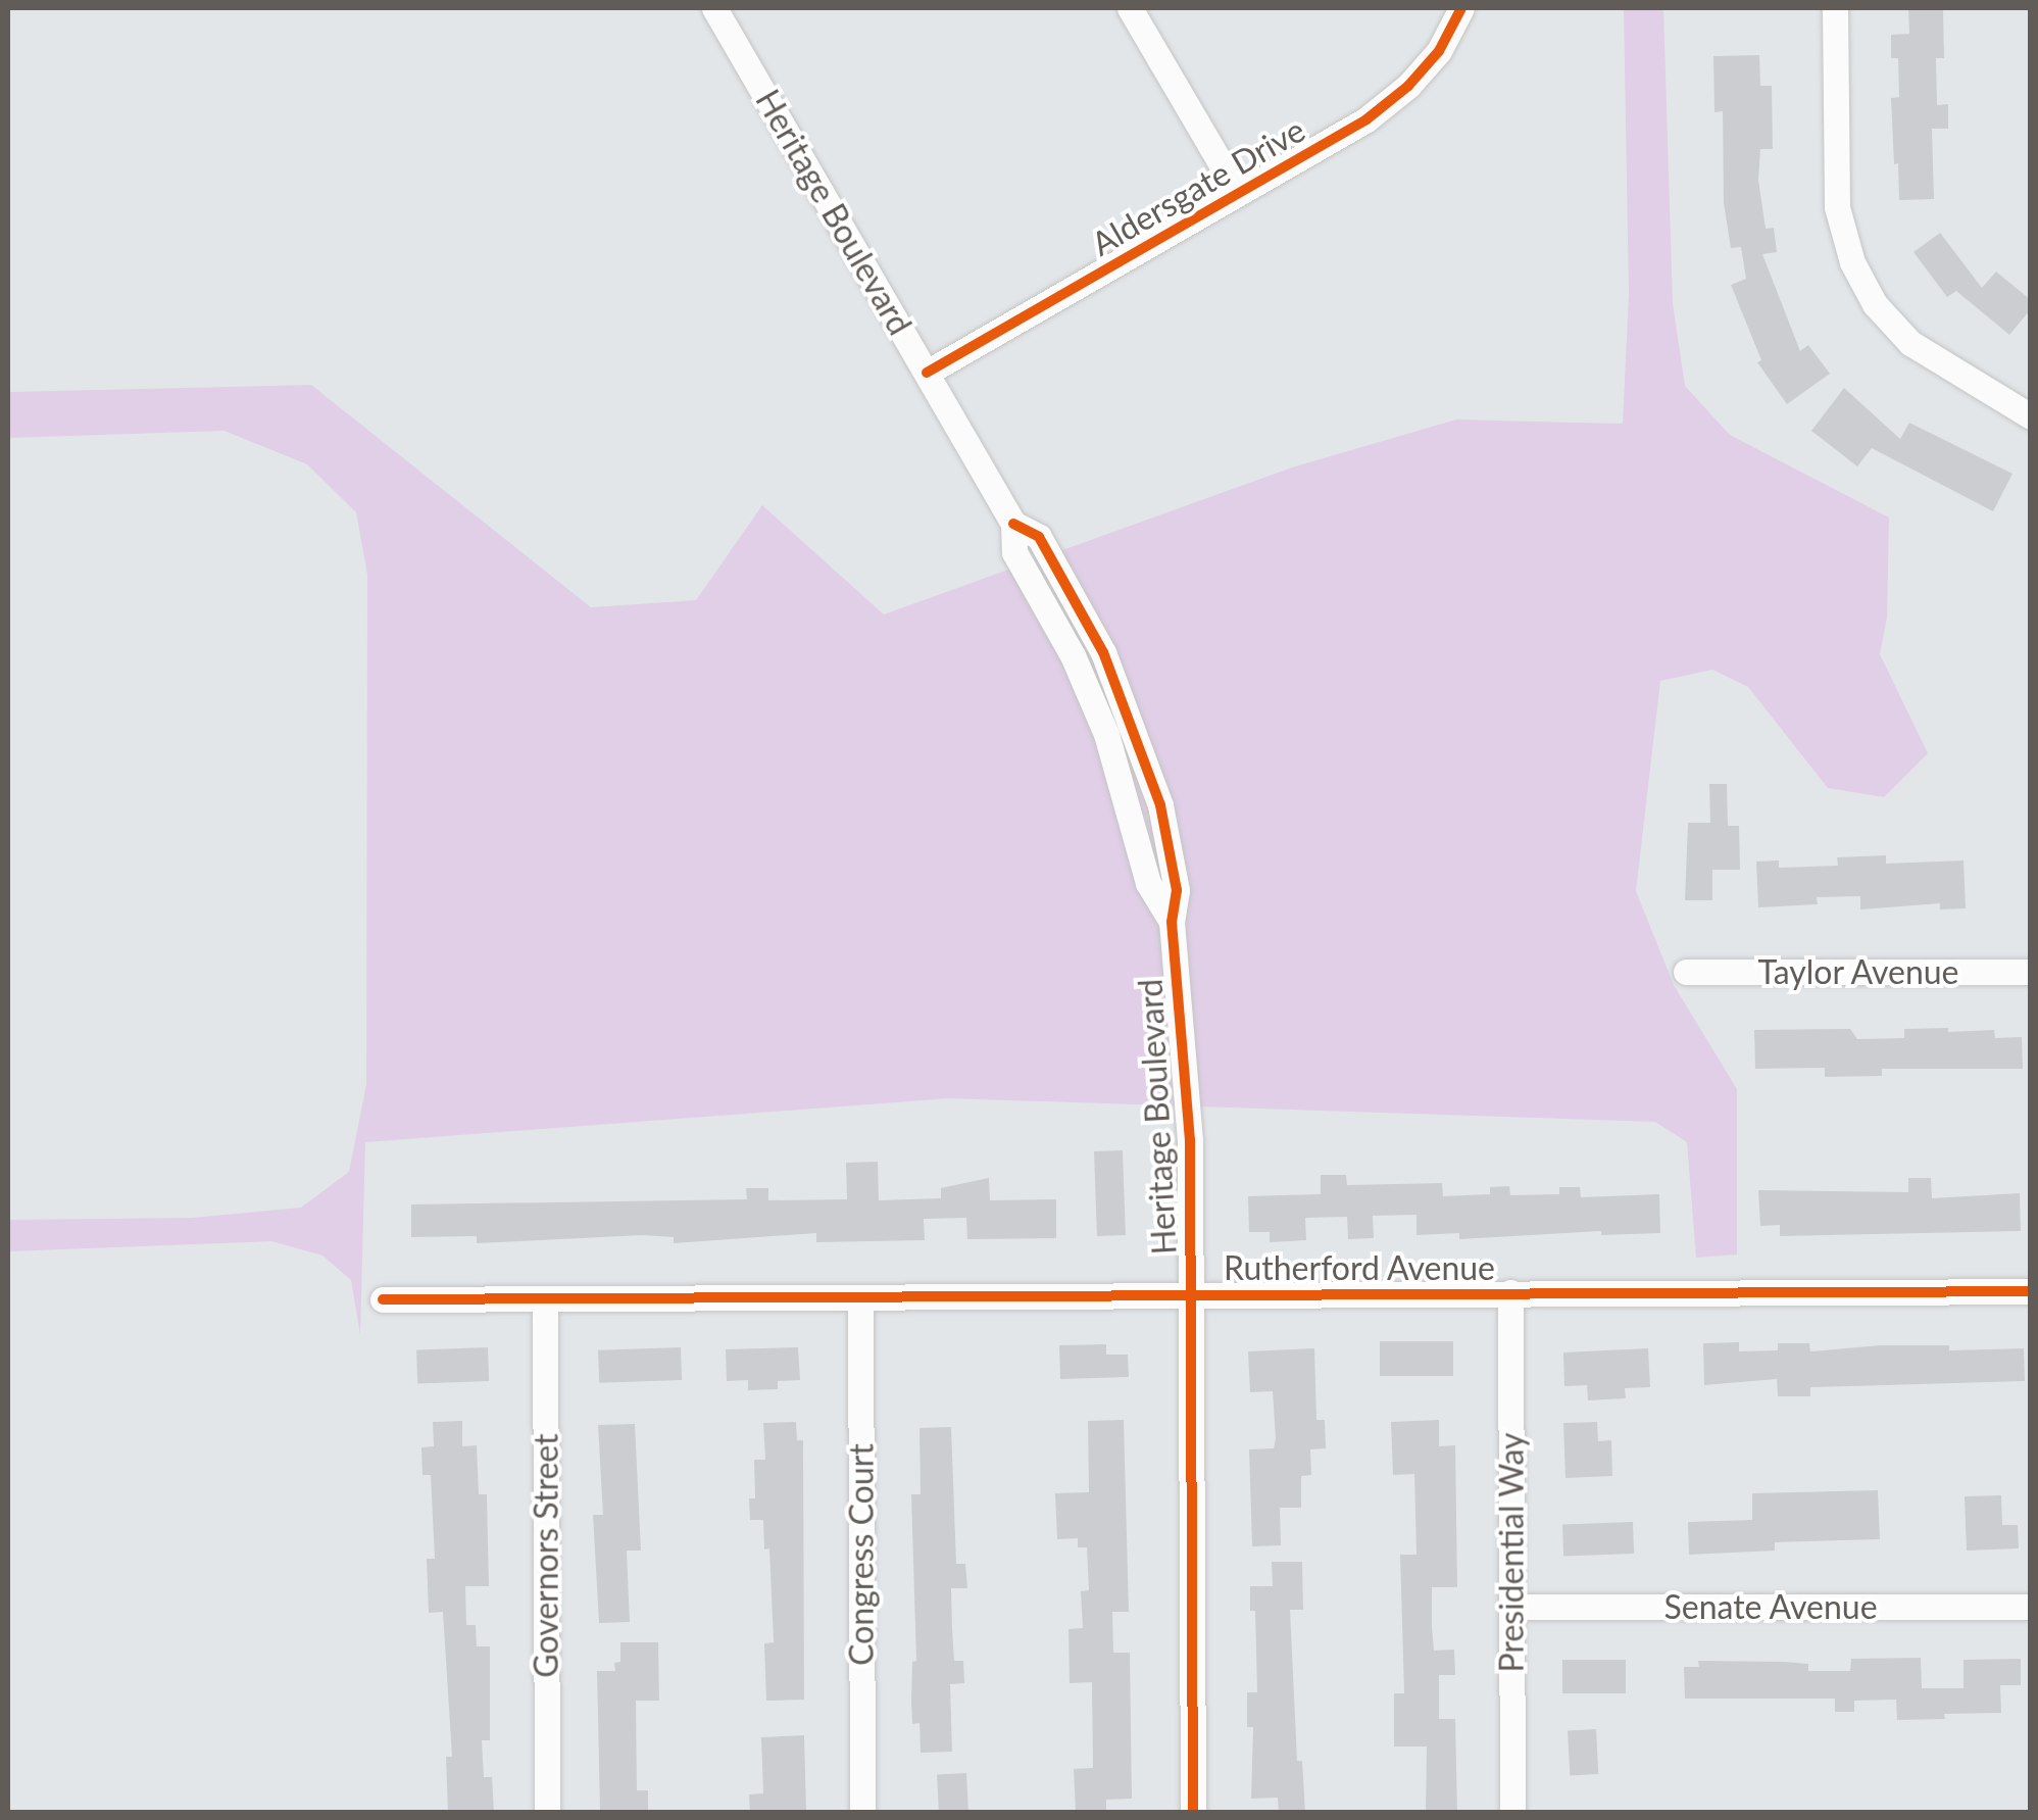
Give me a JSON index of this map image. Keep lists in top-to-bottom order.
{
  "streets": {
    "street": [
      "Aldersgate Drive",
      "Heritage Boulevard",
      "Taylor Avenue",
      "Rutherford Avenue",
      "Presidential Way",
      "Congress Court",
      "Governors Street",
      "Senate Avenue"
    ]
  },
  "crossings": [
    ["Aldersgate Drive", "Heritage Boulevard"],
    ["Heritage Boulevard", "Rutherford Avenue"],
    ["Rutherford Avenue", "Presidential Way"],
    ["Rutherford Avenue", "Congress Court"],
    ["Rutherford Avenue", "Governors Street"],
    ["Presidential Way", "Senate Avenue"]
  ]
}
